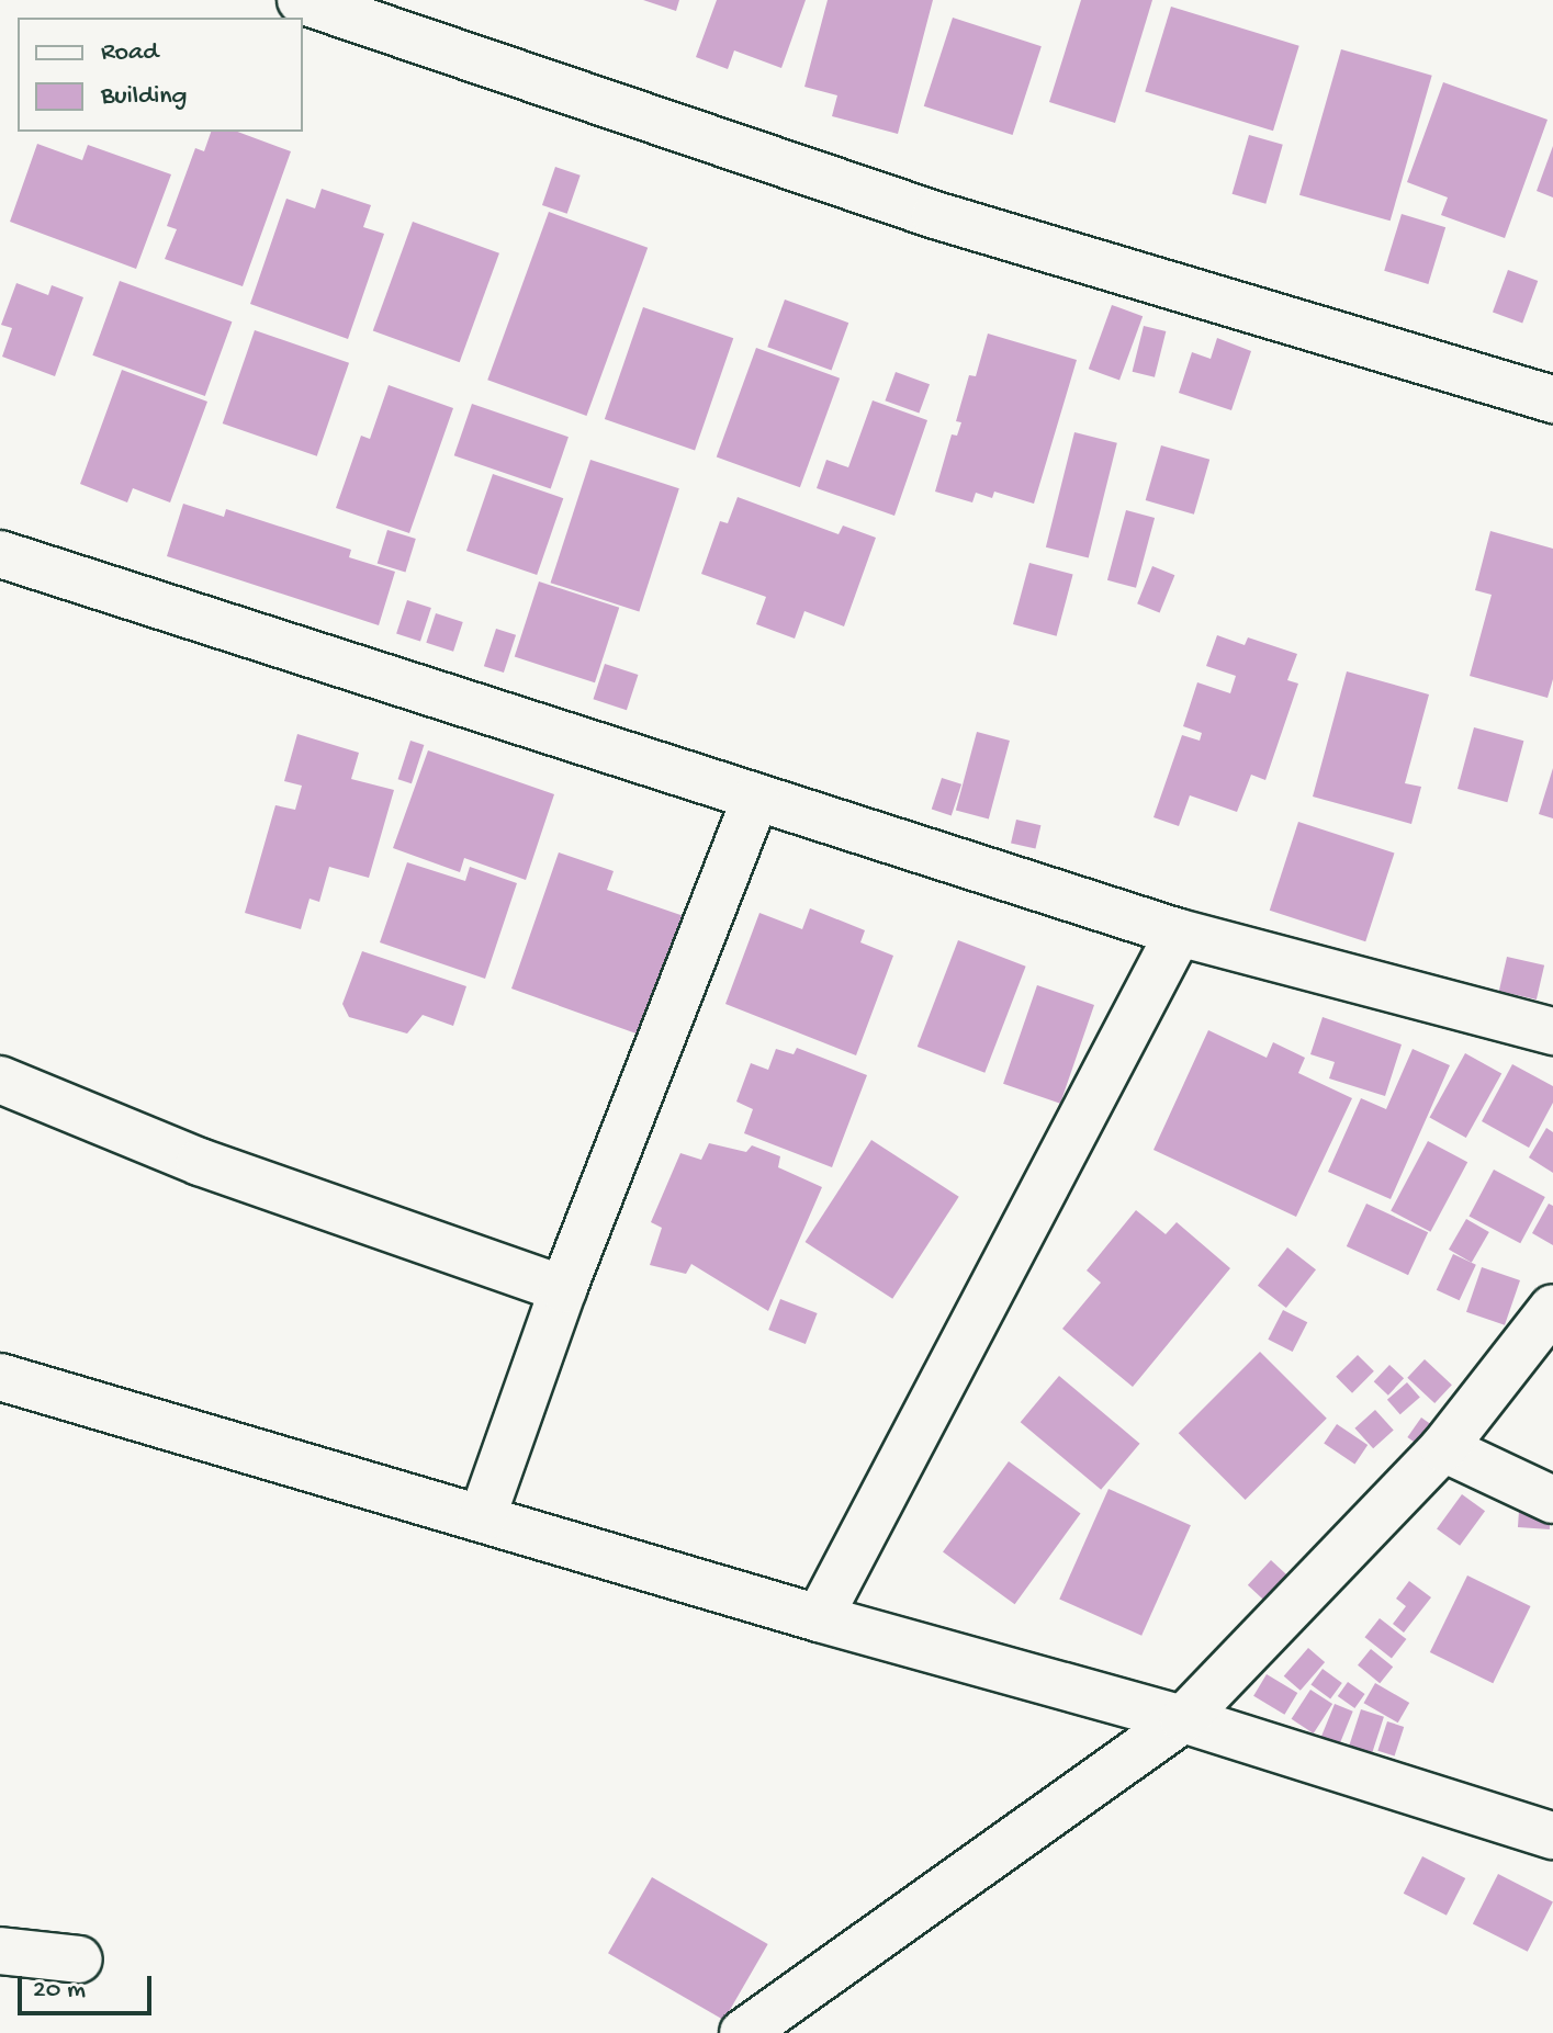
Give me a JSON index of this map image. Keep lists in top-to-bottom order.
{
  "legend": ["Road", "Building"],
  "scale_bar": "20 m"
}
